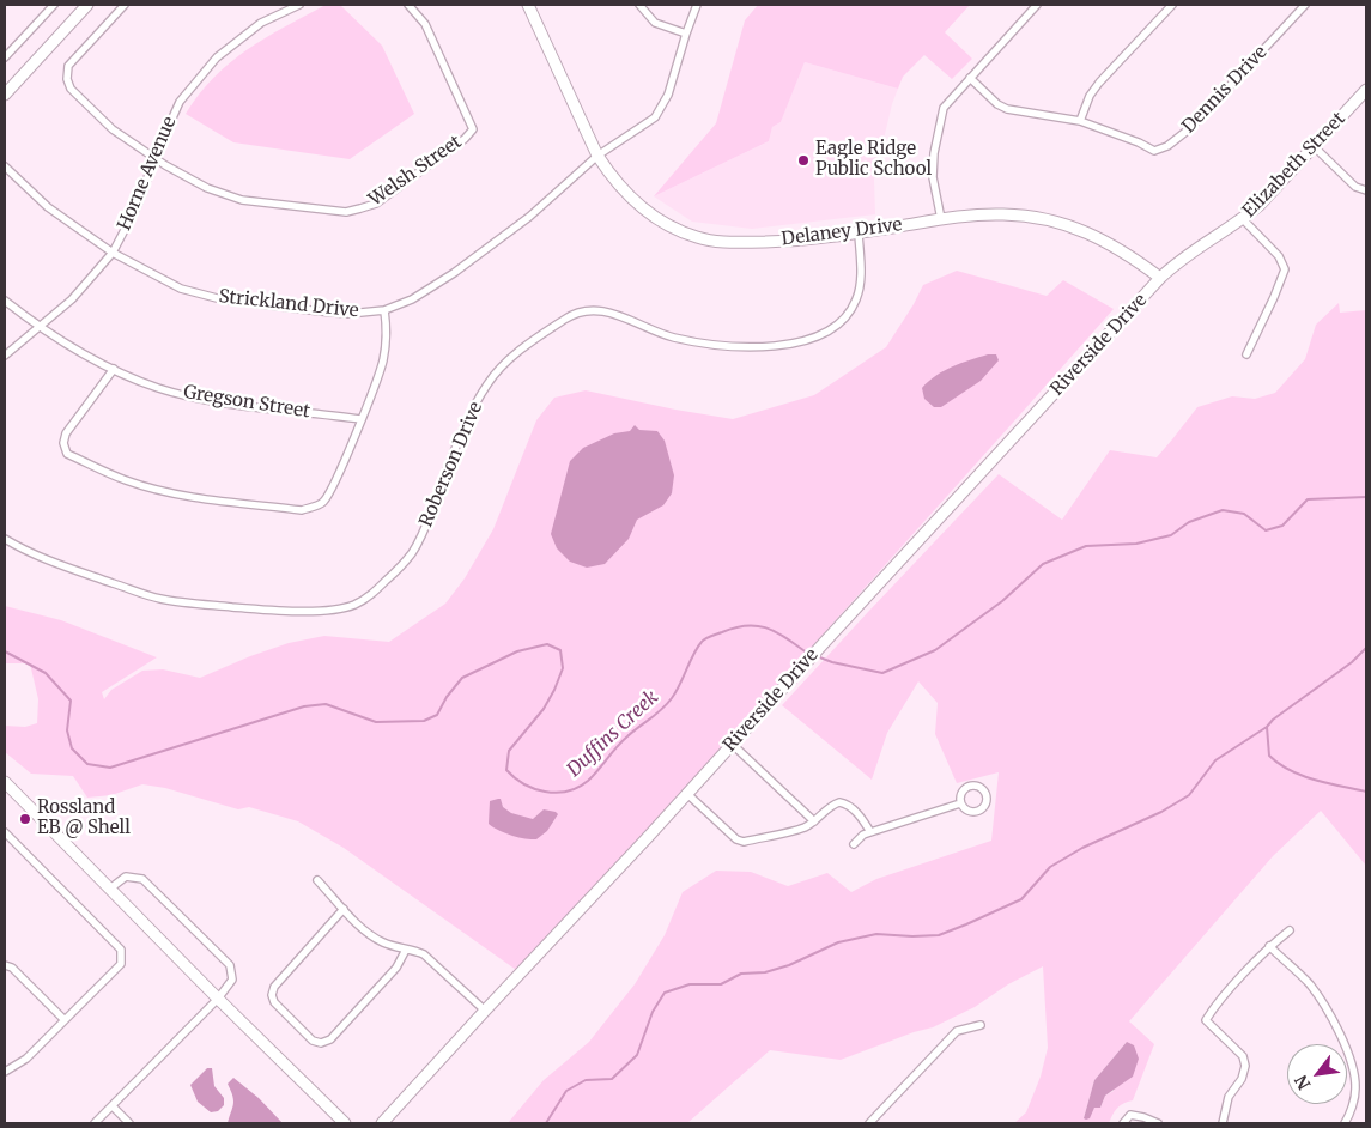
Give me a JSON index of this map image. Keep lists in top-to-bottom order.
{
  "streets": {
    "street": [
      "Dennis Drive",
      "Elizabeth Street",
      "Welsh Street",
      "Horne Avenue",
      "Delaney Drive",
      "Strickland Drive",
      "Riverside Drive",
      "Gregson Street",
      "Roberson Drive"
    ]
  },
  "crossings": [
    ["Elizabeth Street", "Delaney Drive"],
    ["Elizabeth Street", "Riverside Drive"],
    ["Welsh Street", "Horne Avenue"],
    ["Horne Avenue", "Strickland Drive"],
    ["Horne Avenue", "Gregson Street"],
    ["Delaney Drive", "Strickland Drive"],
    ["Delaney Drive", "Riverside Drive"],
    ["Delaney Drive", "Roberson Drive"]
  ],
  "water": ["Duffins Creek"],
  "places": ["Eagle Ridge Public School", "Rossland EB @ Shell"],
  "north": "bottom left"
}
